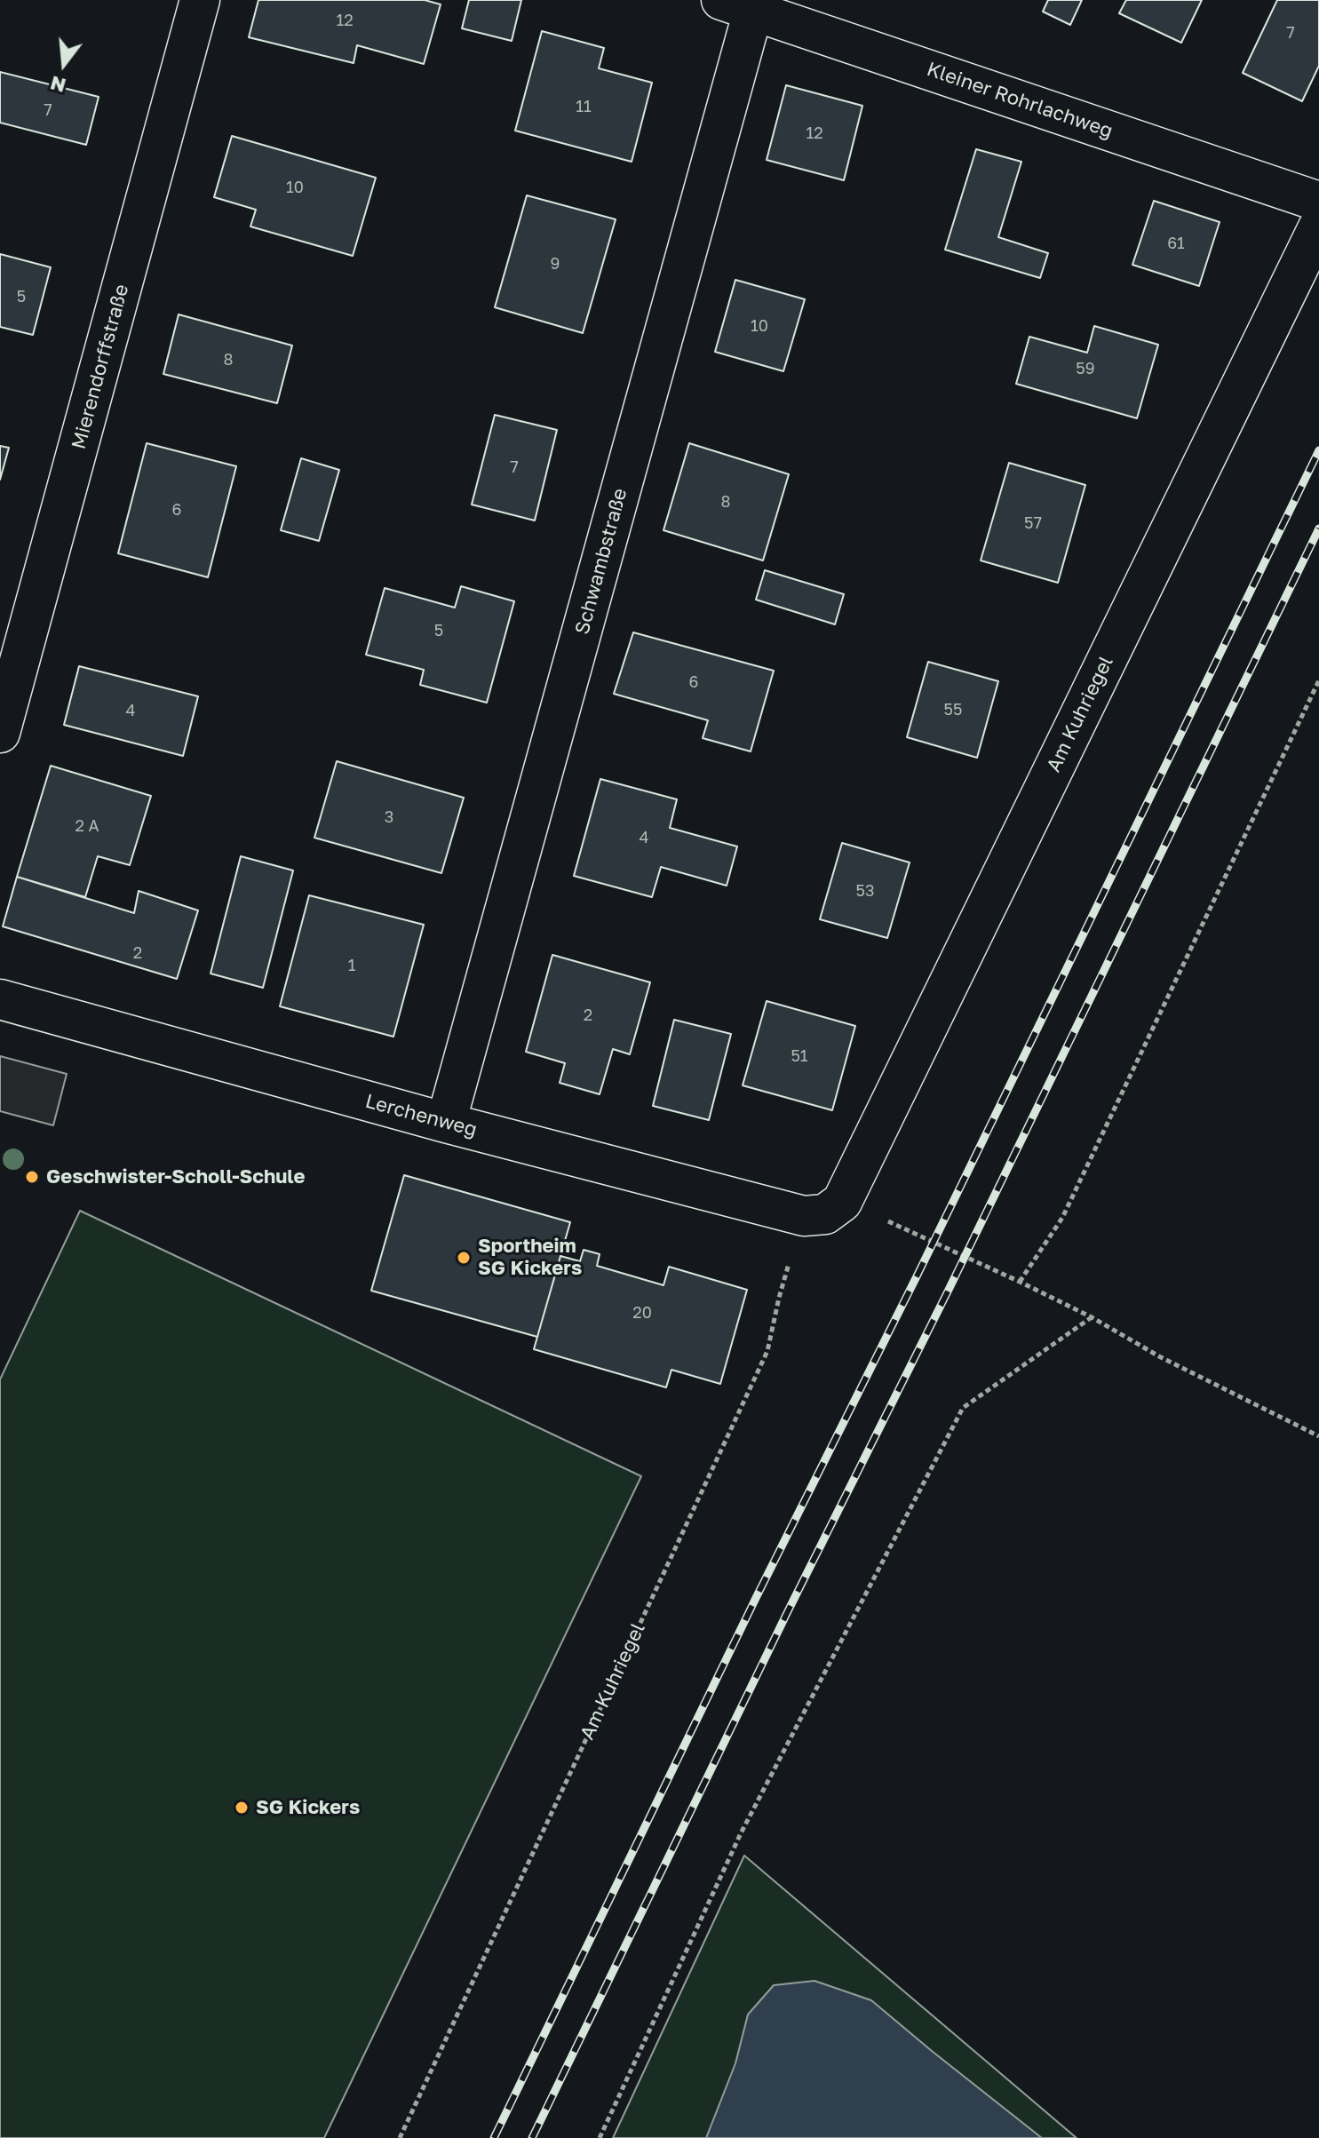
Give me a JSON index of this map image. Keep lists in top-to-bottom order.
{
  "streets": {
    "street": [
      "Kleiner Rohrlachweg",
      "Mierendorffstraße",
      "Schwambstraße",
      "Am Kuhriegel",
      "Lerchenweg"
    ]
  },
  "crossings": [
    ["Kleiner Rohrlachweg", "Schwambstraße"],
    ["Schwambstraße", "Lerchenweg"],
    ["Am Kuhriegel", "Lerchenweg"]
  ],
  "places": ["Geschwister-Scholl-Schule", "Sportheim SG Kickers", "SG Kickers"],
  "house_numbers": [
    "12",
    "7",
    "11",
    "7",
    "12",
    "10",
    "61",
    "9",
    "5",
    "10",
    "8",
    "59",
    "7",
    "8",
    "6",
    "57",
    "5",
    "6",
    "55",
    "4",
    "3",
    "2 A",
    "4",
    "53",
    "2",
    "1",
    "2",
    "51",
    "20"
  ],
  "north": "bottom"
}
